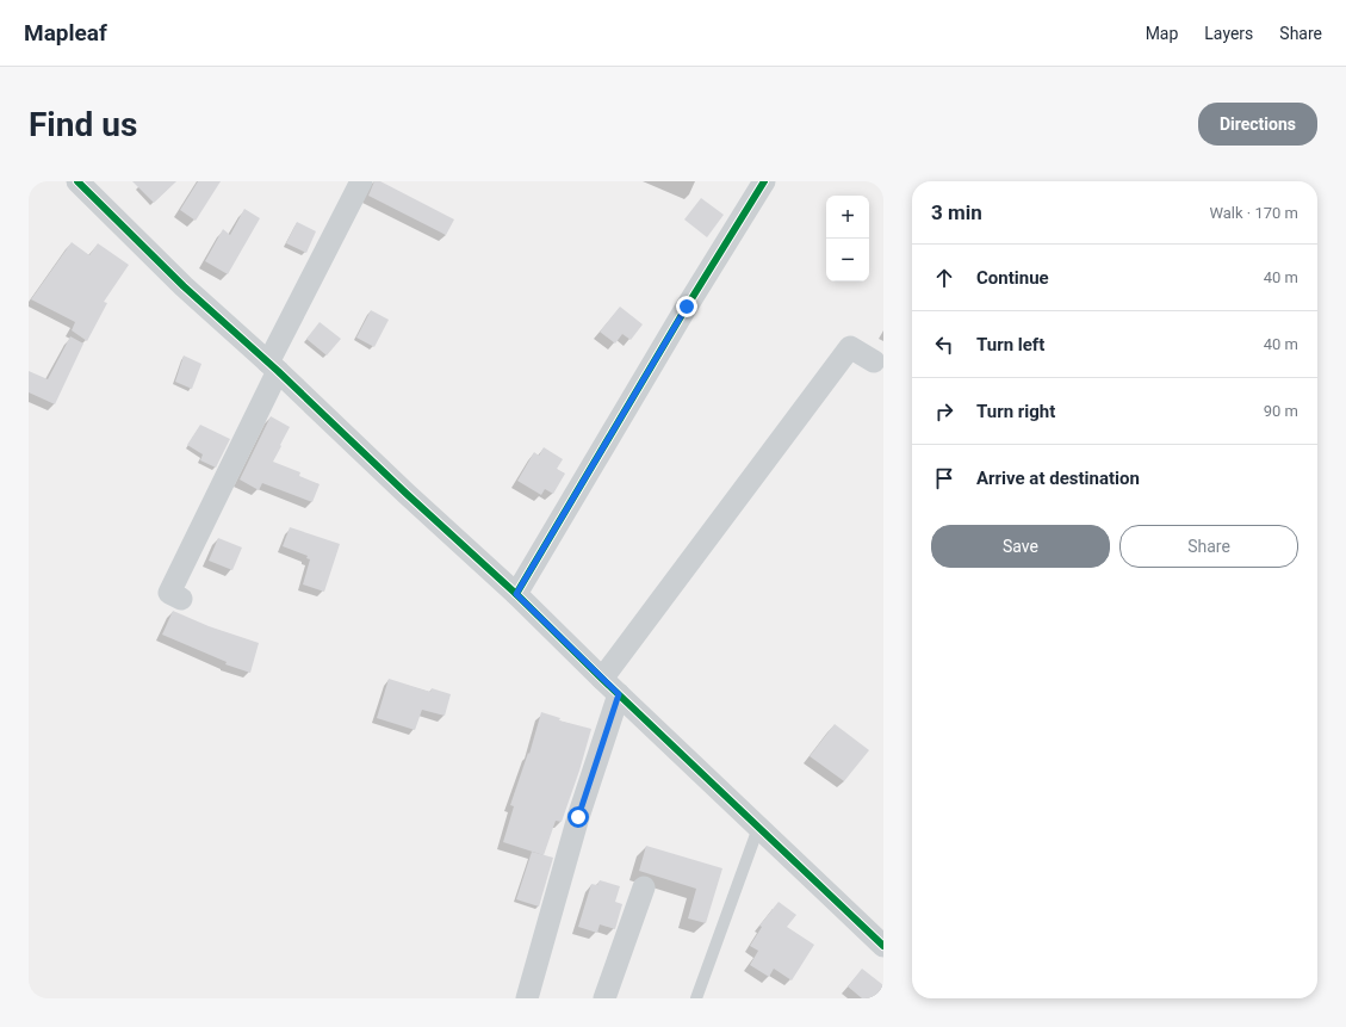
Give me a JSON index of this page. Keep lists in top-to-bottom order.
{
  "page": {
    "header": "Mapleaf",
    "nav": ["Map", "Layers", "Share"],
    "buttons": [
      "Directions",
      ["Save", "Share"]
    ],
    "title": "Find us",
    "heading": ["3 min", "Walk · 170 m"],
    "map_buttons": ["+", "−"],
    "list": [
      ["Continue", "40 m"],
      ["Turn left", "40 m"],
      ["Turn right", "90 m"],
      "Arrive at destination"
    ]
  }
}
